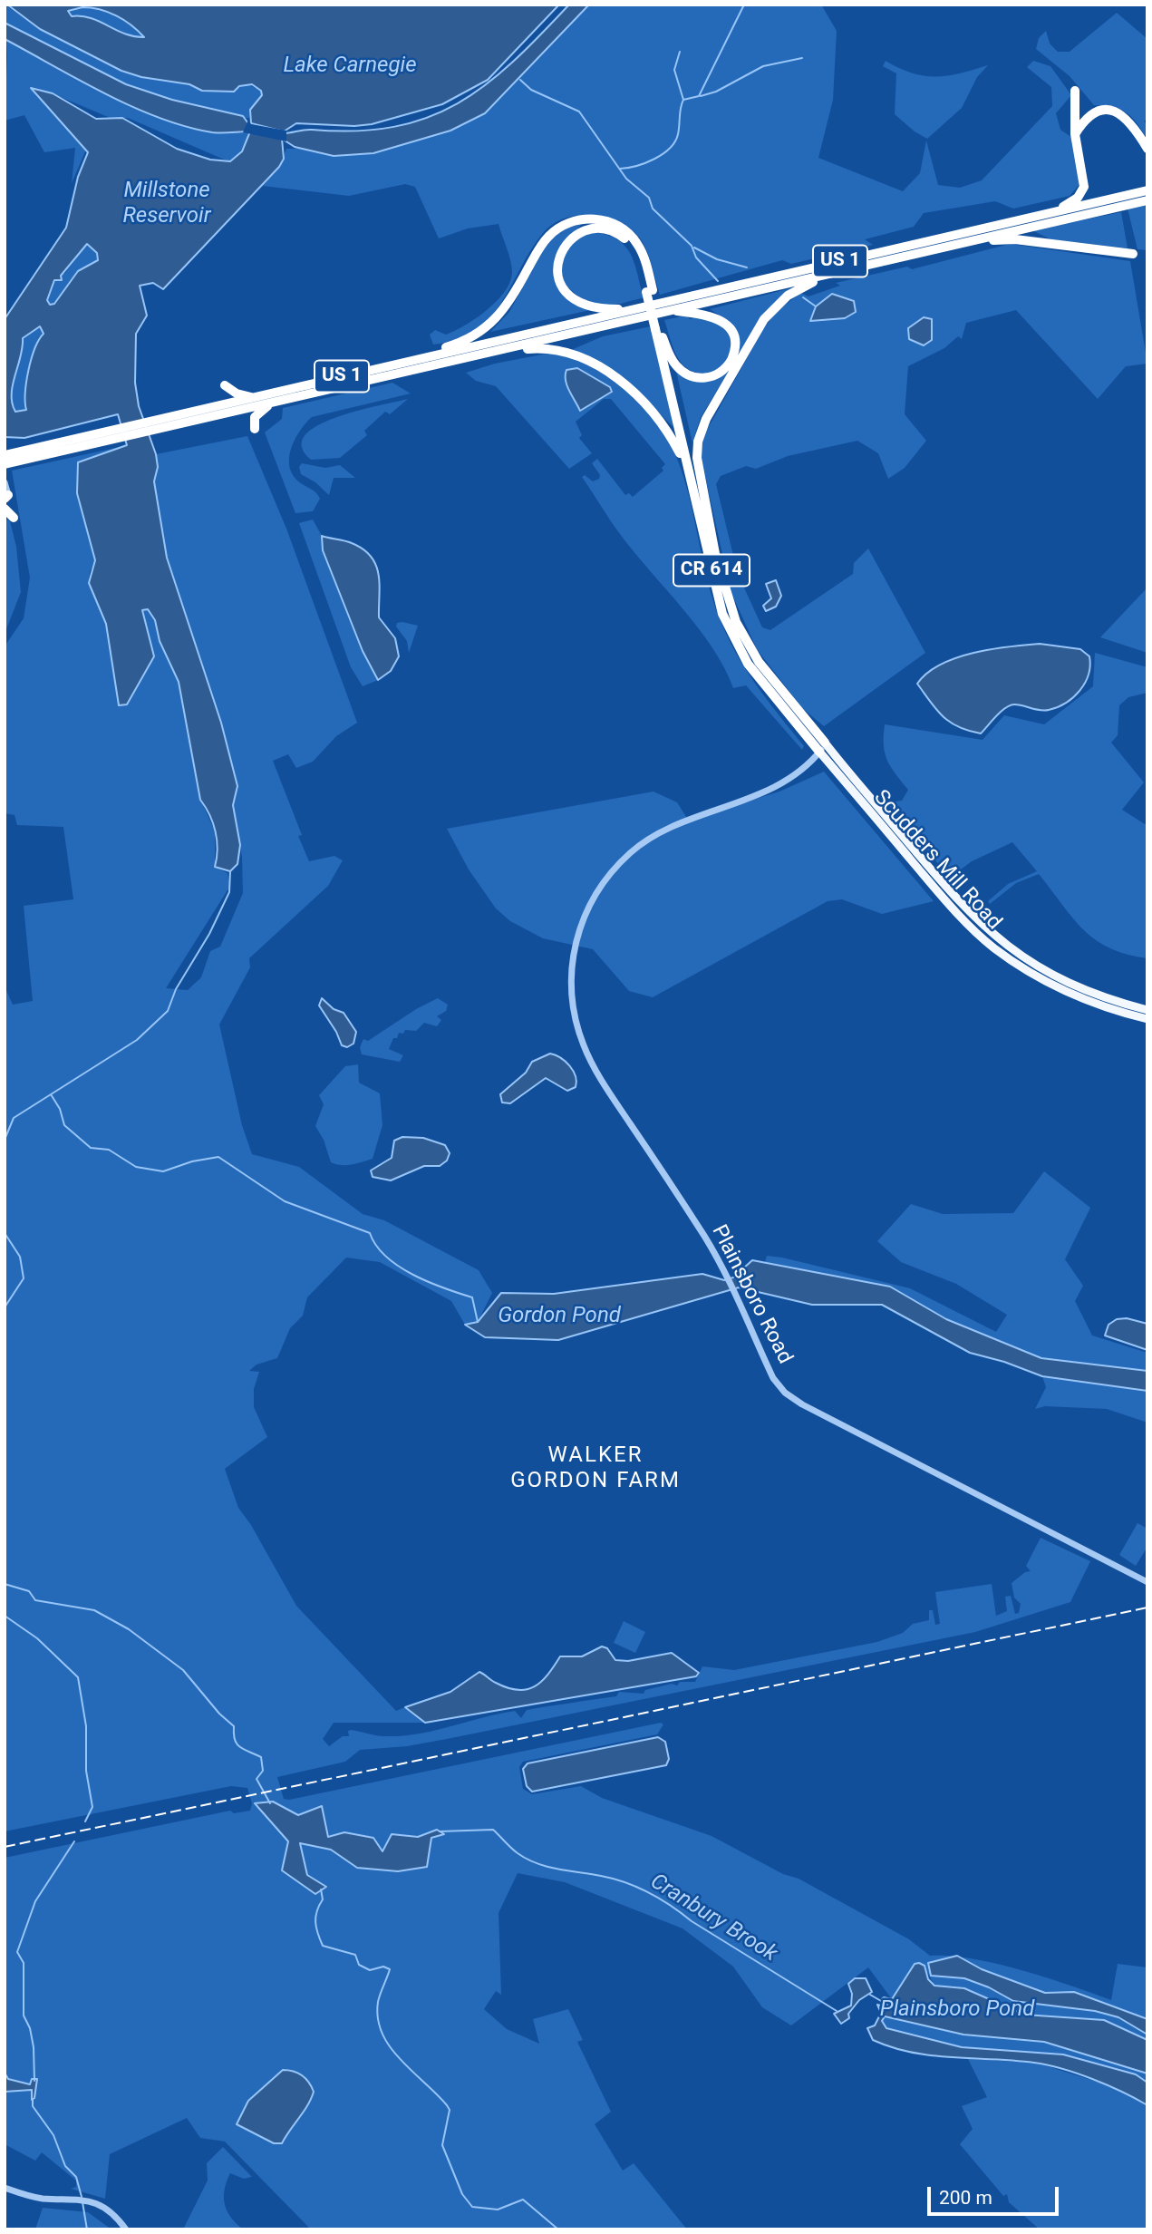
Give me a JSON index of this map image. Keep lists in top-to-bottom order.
{
  "streets": {
    "highway": ["US 1", "CR 614"],
    "main road": ["Scudders Mill Road"],
    "street": ["Plainsboro Road"]
  },
  "crossings": [
    ["CR 614", "Scudders Mill Road"],
    ["CR 614", "Plainsboro Road"],
    ["Scudders Mill Road", "Plainsboro Road"]
  ],
  "districts": ["WALKER GORDON FARM"],
  "water": [
    "Lake Carnegie",
    "Millstone Reservoir",
    "Gordon Pond",
    "Cranbury Brook",
    "Plainsboro Pond"
  ],
  "scale_bar": "200 m"
}
